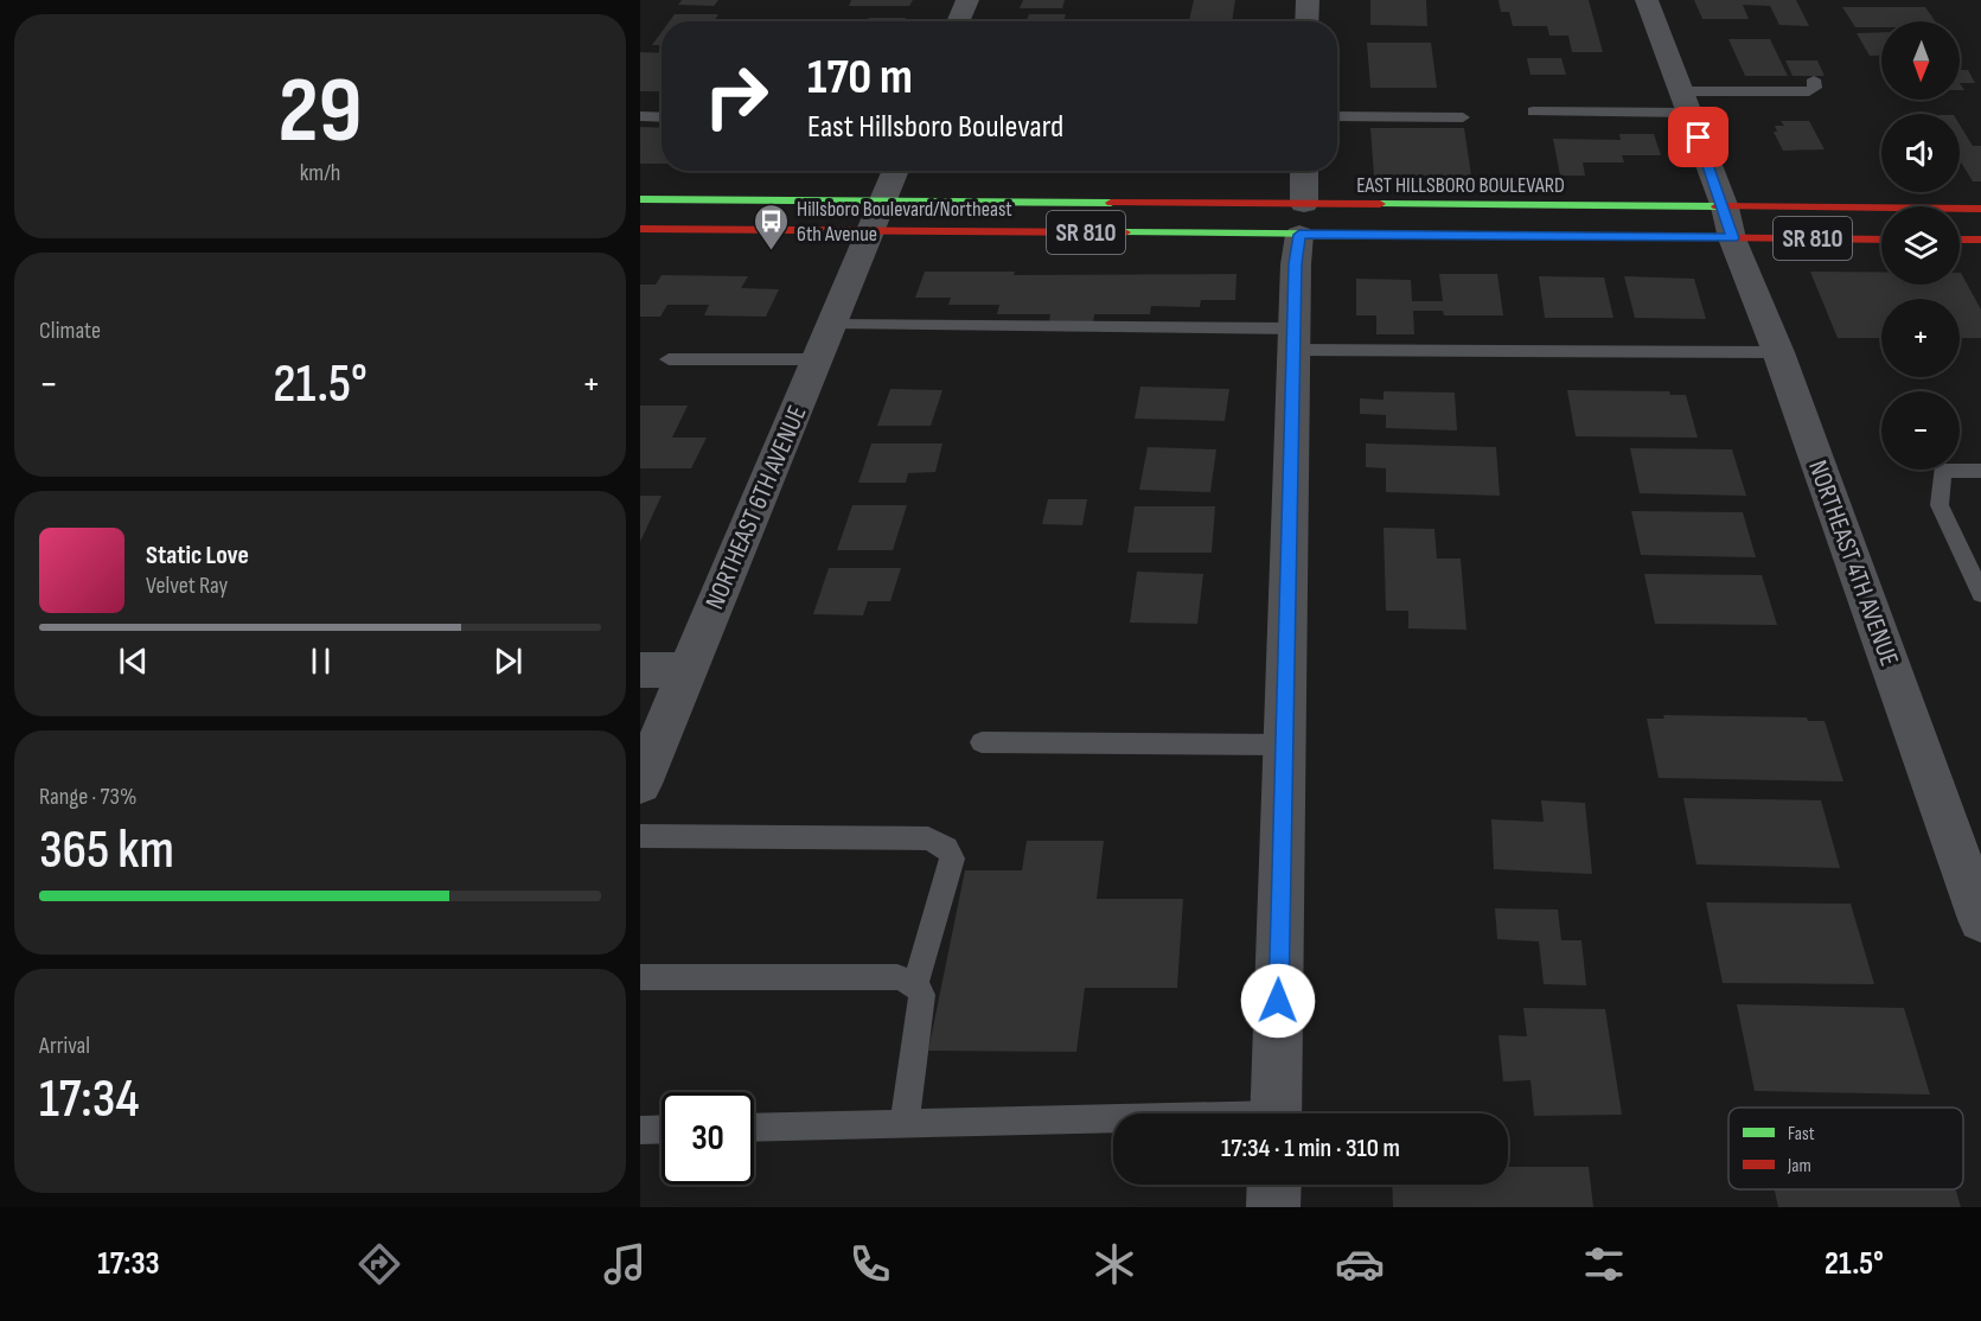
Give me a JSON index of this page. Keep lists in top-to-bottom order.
{
  "streets": {
    "main road": ["EAST HILLSBORO BOULEVARD", "SR 810"],
    "street": ["NORTHEAST 6TH AVENUE", "NORTHEAST 4TH AVENUE"]
  },
  "crossings": [
    ["EAST HILLSBORO BOULEVARD", "NORTHEAST 6TH AVENUE"],
    ["EAST HILLSBORO BOULEVARD", "NORTHEAST 4TH AVENUE"]
  ],
  "places": {
    "bus stop": ["Hillsboro Boulevard/Northeast 6th Avenue"]
  },
  "legend": ["Fast", "Jam"],
  "north": "bottom",
  "page": {
    "tile": [
      ["29", "km/h"],
      "Climate",
      ["Range · 73%", "365 km"],
      ["Arrival", "17:34"]
    ],
    "map_buttons": ["+", "−"],
    "turn": ["170 m", "East Hillsboro Boulevard"],
    "heat": ["−", "21.5°", "+"],
    "song": ["Static Love", "Velvet Ray"],
    "limit": "30",
    "trip": "17:34 · 1 min · 310 m",
    "tabs": ["17:33", "21.5°"]
  }
}
